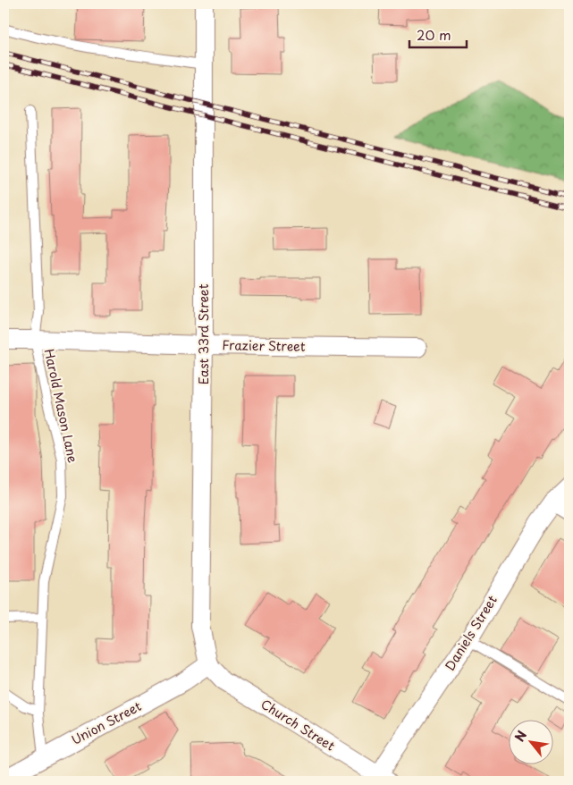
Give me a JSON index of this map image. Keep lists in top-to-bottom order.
{
  "streets": {
    "street": [
      "East 33rd Street",
      "Frazier Street",
      "Daniels Street",
      "Union Street",
      "Church Street"
    ],
    "lane": ["Harold Mason Lane"]
  },
  "crossings": [
    ["East 33rd Street", "Frazier Street"],
    ["East 33rd Street", "Union Street"],
    ["East 33rd Street", "Church Street"],
    ["Frazier Street", "Harold Mason Lane"],
    ["Harold Mason Lane", "Union Street"],
    ["Daniels Street", "Church Street"],
    ["Union Street", "Church Street"]
  ],
  "scale_bar": "20 m",
  "north": "top left"
}
